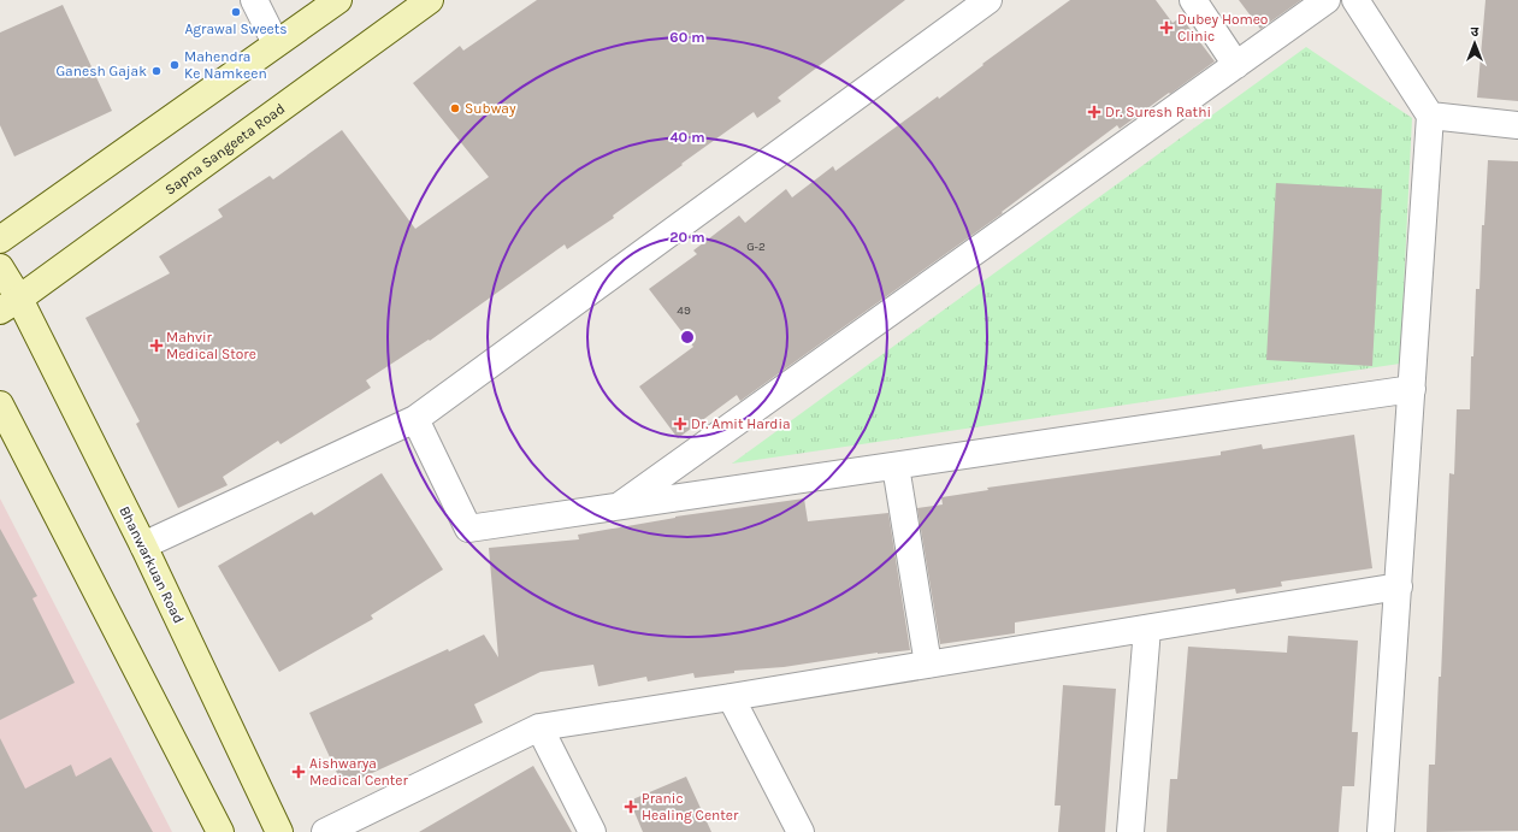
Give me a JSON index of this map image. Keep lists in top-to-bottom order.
{
  "streets": {
    "main road": ["Sapna Sangeeta Road", "Bhanwarkuan Road"]
  },
  "crossings": [
    ["Sapna Sangeeta Road", "Bhanwarkuan Road"]
  ],
  "places": {
    "other": [
      "Agrawal Sweets",
      "Mahendra Ke Namkeen",
      "Ganesh Gajak",
      "Subway"
    ],
    "health": [
      "Dubey Homeo Clinic",
      "Dr. Suresh Rathi",
      "Mahvir Medical Store",
      "Dr. Amit Hardia",
      "Aishwarya Medical Center",
      "Pranic Healing Center"
    ]
  },
  "house_numbers": ["G-2", "49"],
  "north": "top",
  "rings": ["60 m", "40 m", "20 m"]
}
